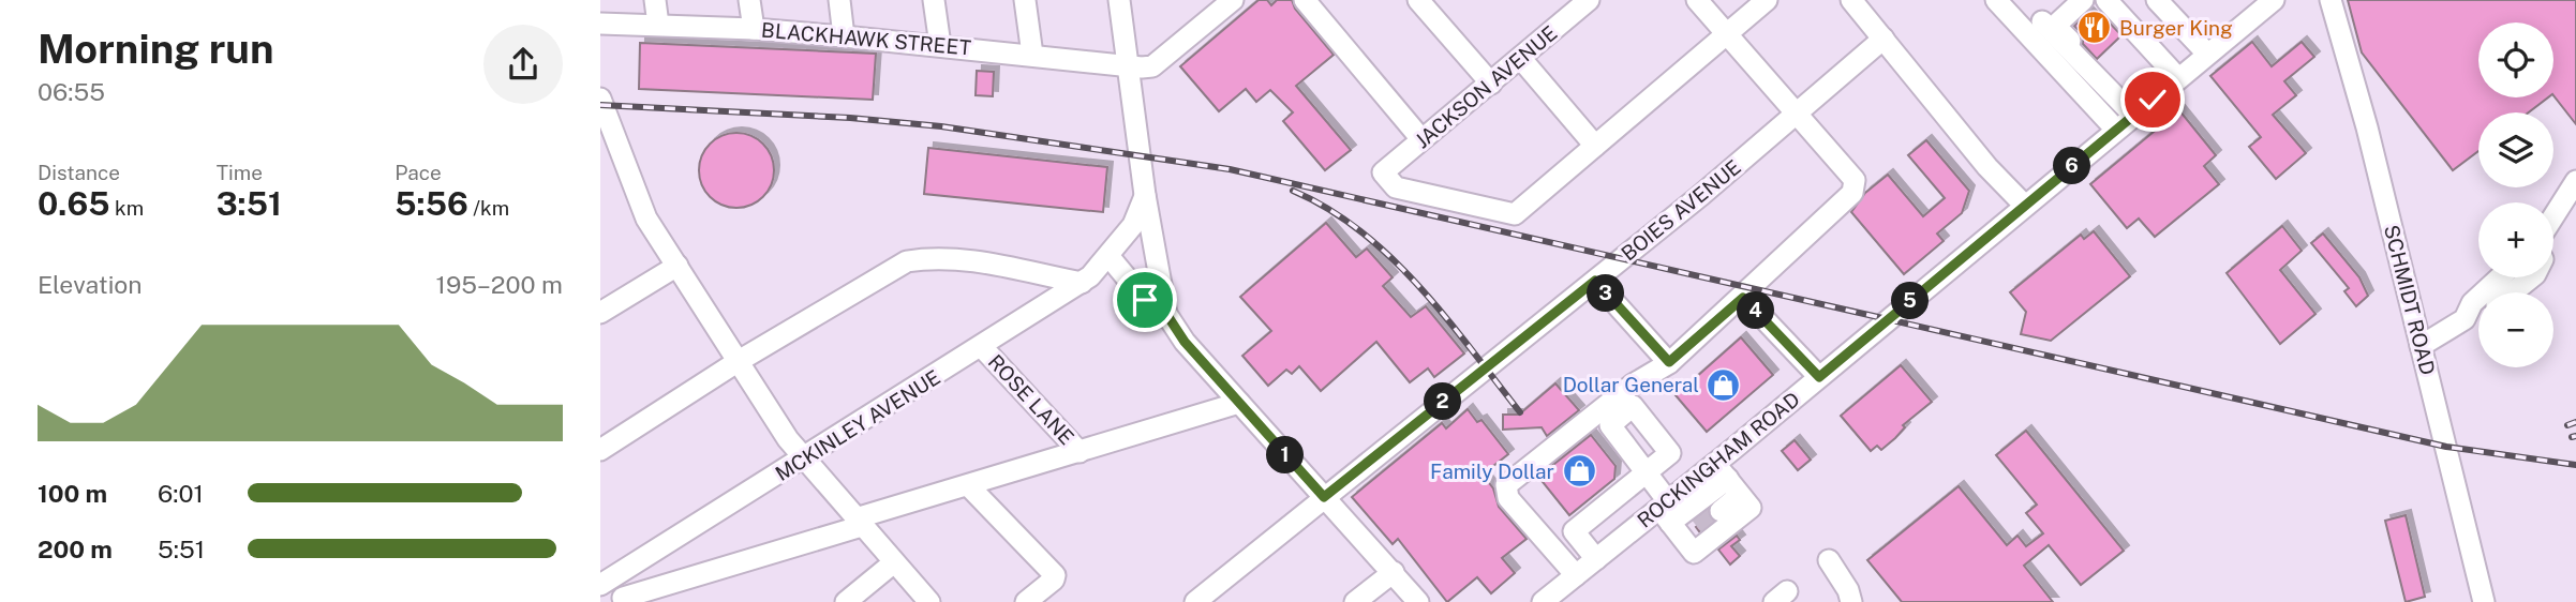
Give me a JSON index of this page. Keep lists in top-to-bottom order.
{
  "streets": {
    "street": [
      "BLACKHAWK STREET",
      "JACKSON AVENUE",
      "BOIES AVENUE",
      "SCHMIDT ROAD",
      "ROSE LANE",
      "MCKINLEY AVENUE",
      "ROCKINGHAM ROAD"
    ]
  },
  "crossings": [
    ["ROSE LANE", "MCKINLEY AVENUE"]
  ],
  "places": {
    "restaurant": ["Burger King"],
    "shop": ["Dollar General", "Family Dollar"]
  },
  "page": {
    "heading": ["Morning run", "06:55"],
    "map_buttons": ["+", "−"],
    "stats": [
      ["Distance", "0.65 km"],
      ["Time", "3:51"],
      ["Pace", "5:56 /km"]
    ],
    "pins": [
      "6",
      "3",
      "5",
      "4",
      "2",
      "1"
    ],
    "chart": ["Elevation", "195–200 m"],
    "list": [
      {
        "name": "100 m",
        "note": "6:01"
      },
      {
        "name": "200 m",
        "note": "5:51"
      }
    ]
  }
}
